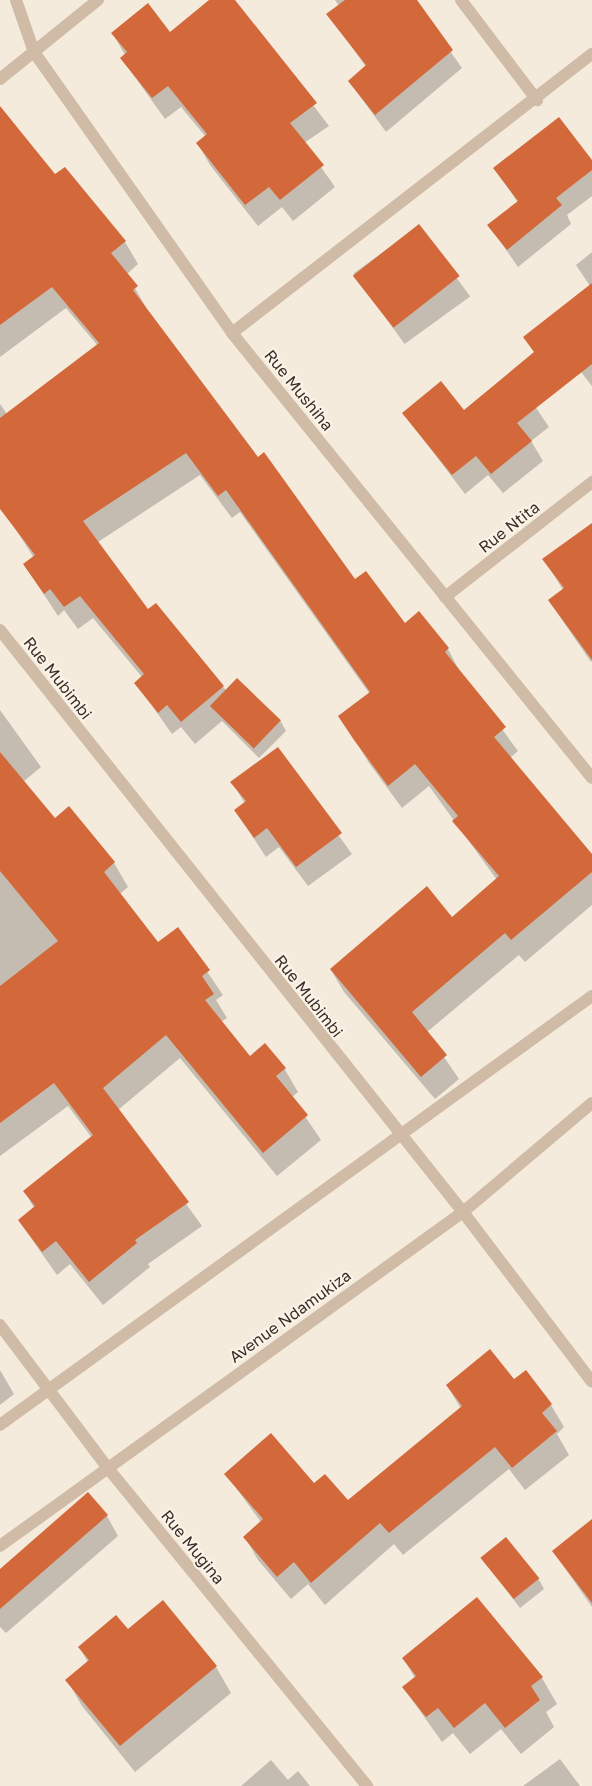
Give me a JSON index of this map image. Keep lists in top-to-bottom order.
{
  "streets": {
    "street": [
      "Rue Mushiha",
      "Rue Ntita",
      "Rue Mubimbi",
      "Avenue Ndamukiza",
      "Rue Mugina"
    ]
  },
  "crossings": [
    ["Rue Mushiha", "Rue Ntita"],
    ["Rue Mubimbi", "Avenue Ndamukiza"],
    ["Avenue Ndamukiza", "Rue Mugina"]
  ]
}
